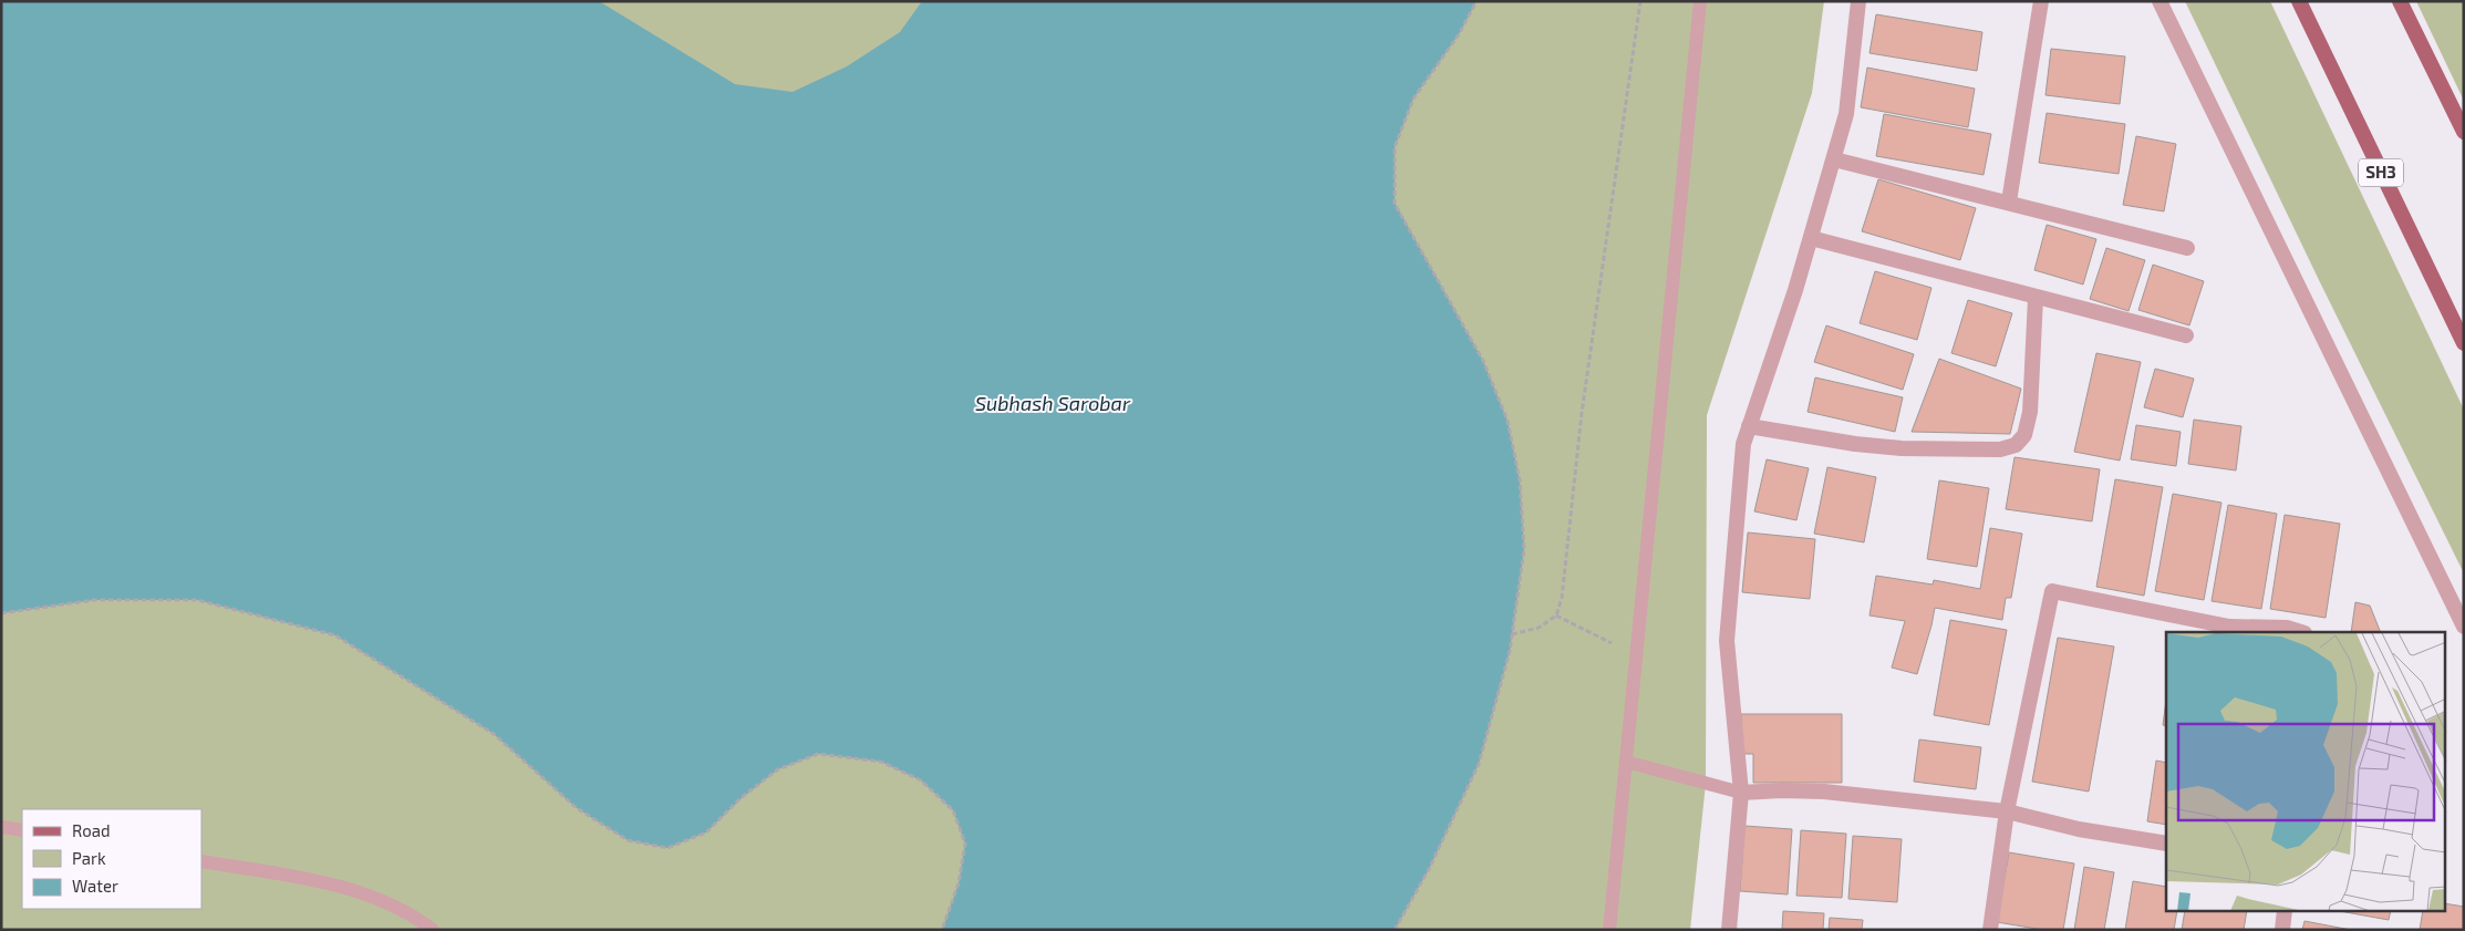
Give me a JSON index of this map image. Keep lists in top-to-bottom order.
{
  "streets": {
    "main road": ["SH3"]
  },
  "water": ["Subhash Sarobar"],
  "legend": ["Road", "Park", "Water"]
}
